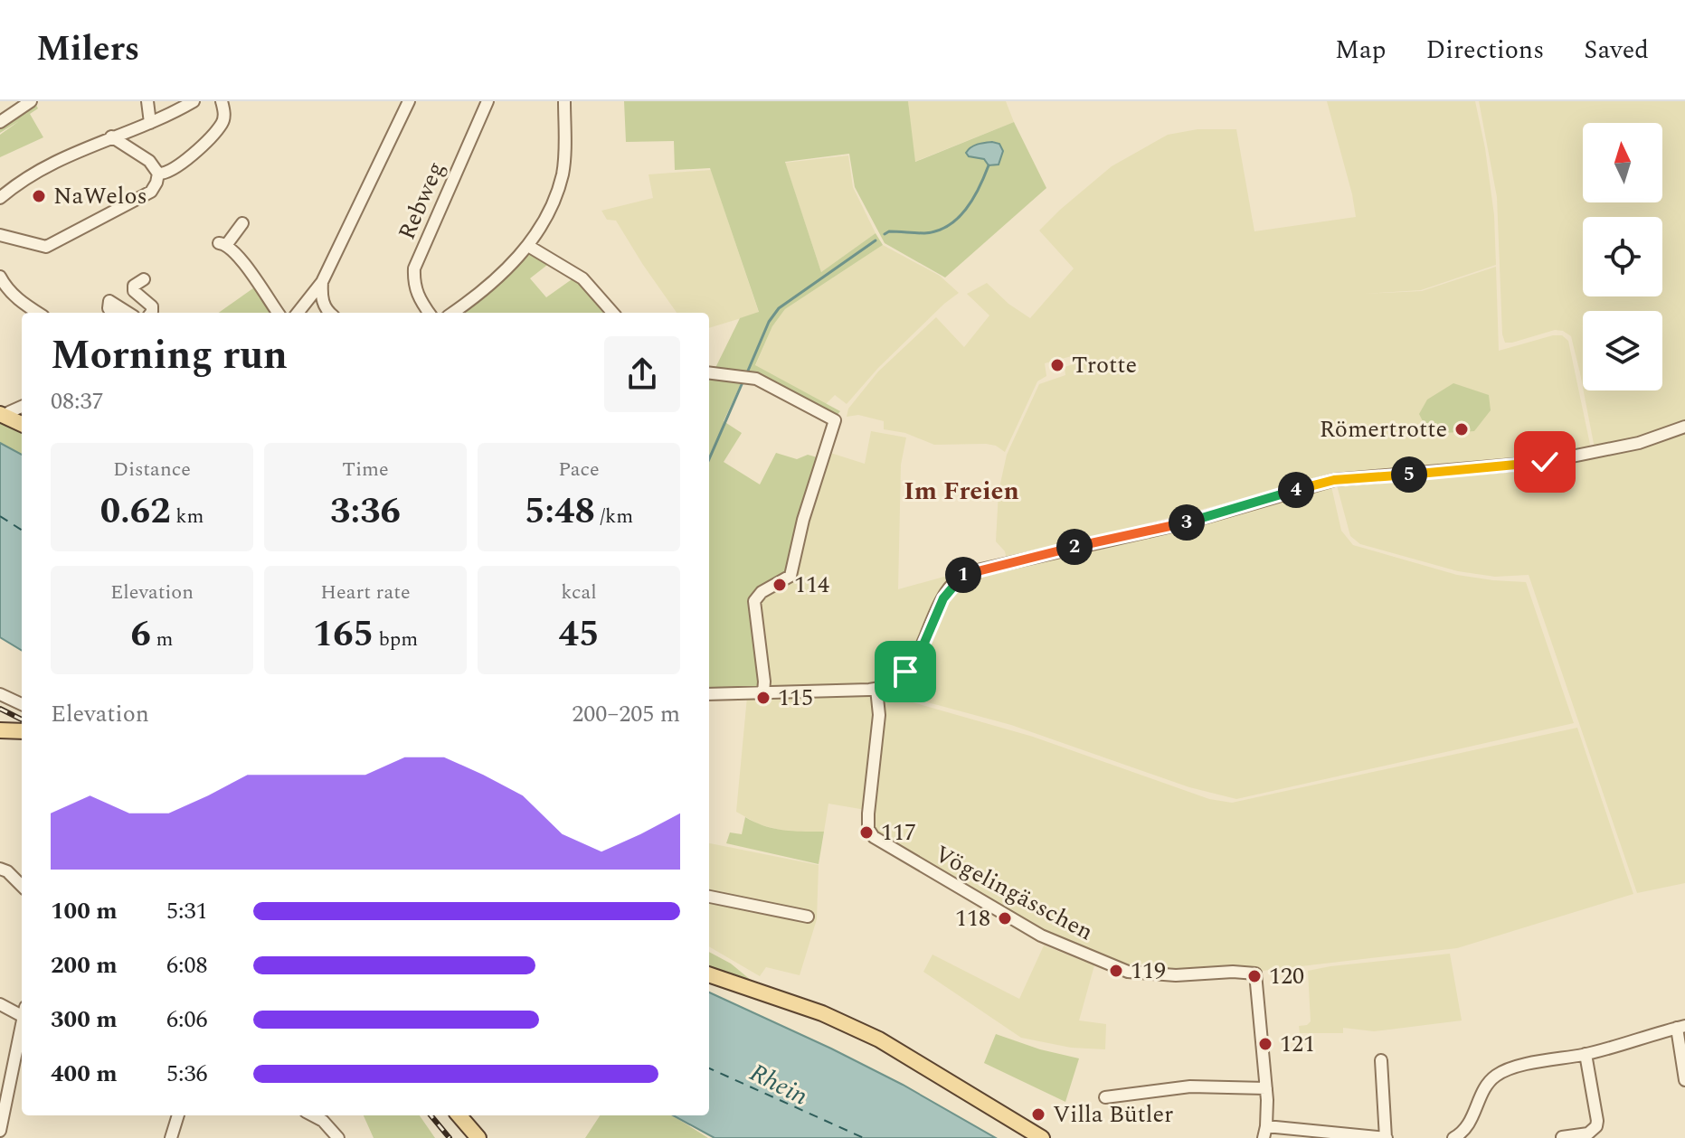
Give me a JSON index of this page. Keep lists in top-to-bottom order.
{
  "streets": {
    "street": ["Rebweg", "Vögelingässchen"]
  },
  "districts": ["Im Freien"],
  "water": ["Rhein"],
  "places": [
    "NaWelos",
    "Trotte",
    "Römertrotte",
    "114",
    "115",
    "117",
    "118",
    "119",
    "120",
    "121",
    "Villa Bütler"
  ],
  "north": "top",
  "page": {
    "header": "Milers",
    "nav": ["Map", "Directions", "Saved"],
    "heading": ["Morning run", "08:37"],
    "stats": [
      ["Distance", "0.62 km"],
      ["Time", "3:36"],
      ["Pace", "5:48 /km"],
      ["Elevation", "6 m"],
      ["Heart rate", "165 bpm"],
      ["kcal", "45"]
    ],
    "pins": [
      "5",
      "4",
      "3",
      "2",
      "1"
    ],
    "chart": ["Elevation", "200–205 m"],
    "list": [
      {
        "name": "100 m",
        "note": "5:31"
      },
      {
        "name": "200 m",
        "note": "6:08"
      },
      {
        "name": "300 m",
        "note": "6:06"
      },
      {
        "name": "400 m",
        "note": "5:36"
      }
    ]
  }
}
